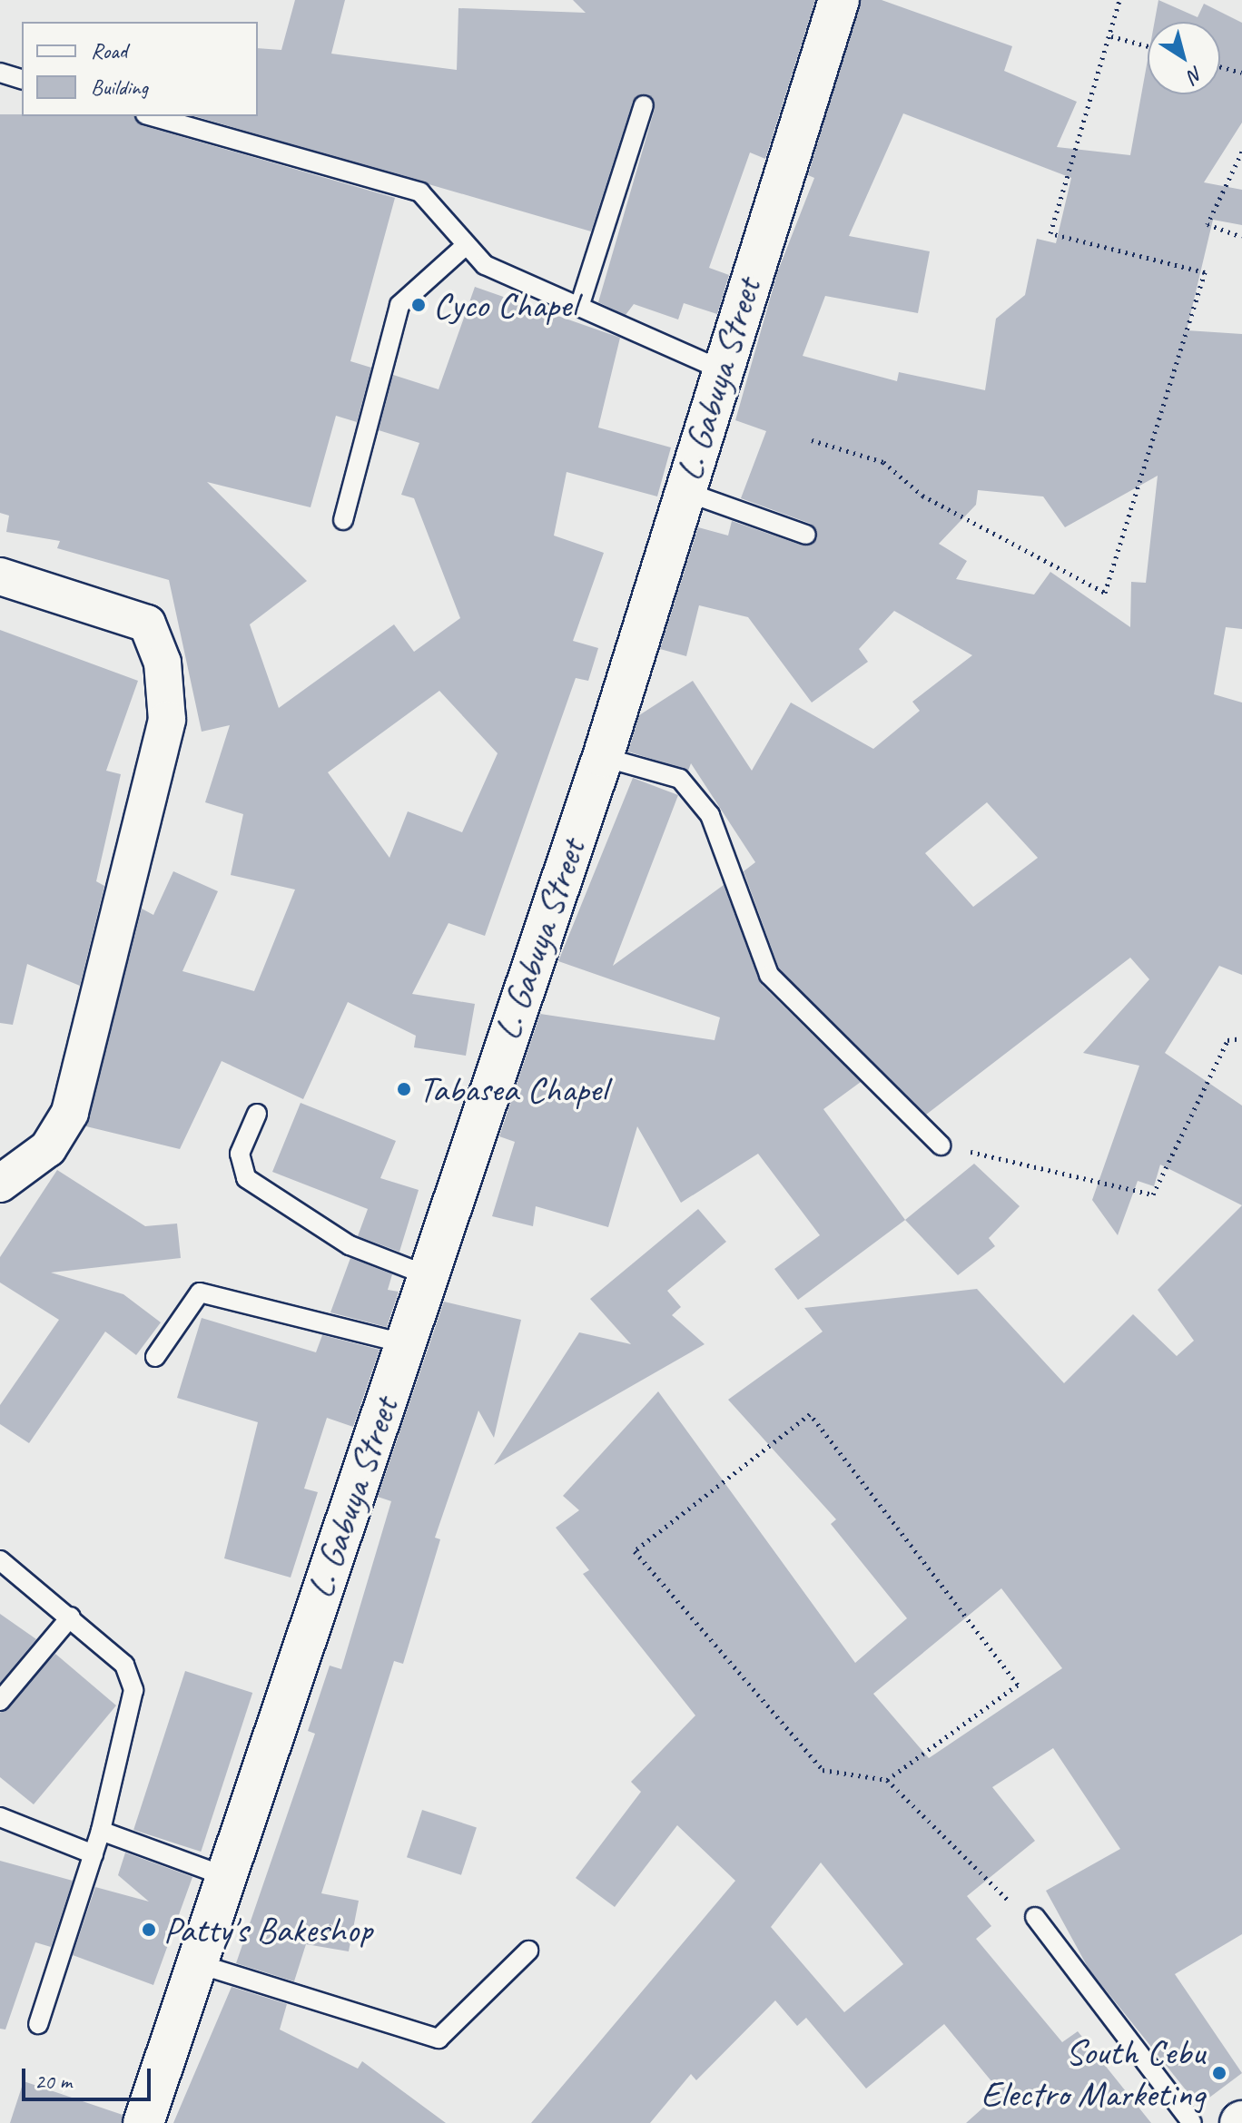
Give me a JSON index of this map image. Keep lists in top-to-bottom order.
{
  "streets": {
    "street": ["L. Gabuya Street"]
  },
  "places": [
    "Cyco Chapel",
    "Tabasea Chapel",
    "Patty's Bakeshop",
    "South Cebu Electro Marketing"
  ],
  "legend": ["Road", "Building"],
  "scale_bar": "20 m",
  "north": "bottom right"
}
